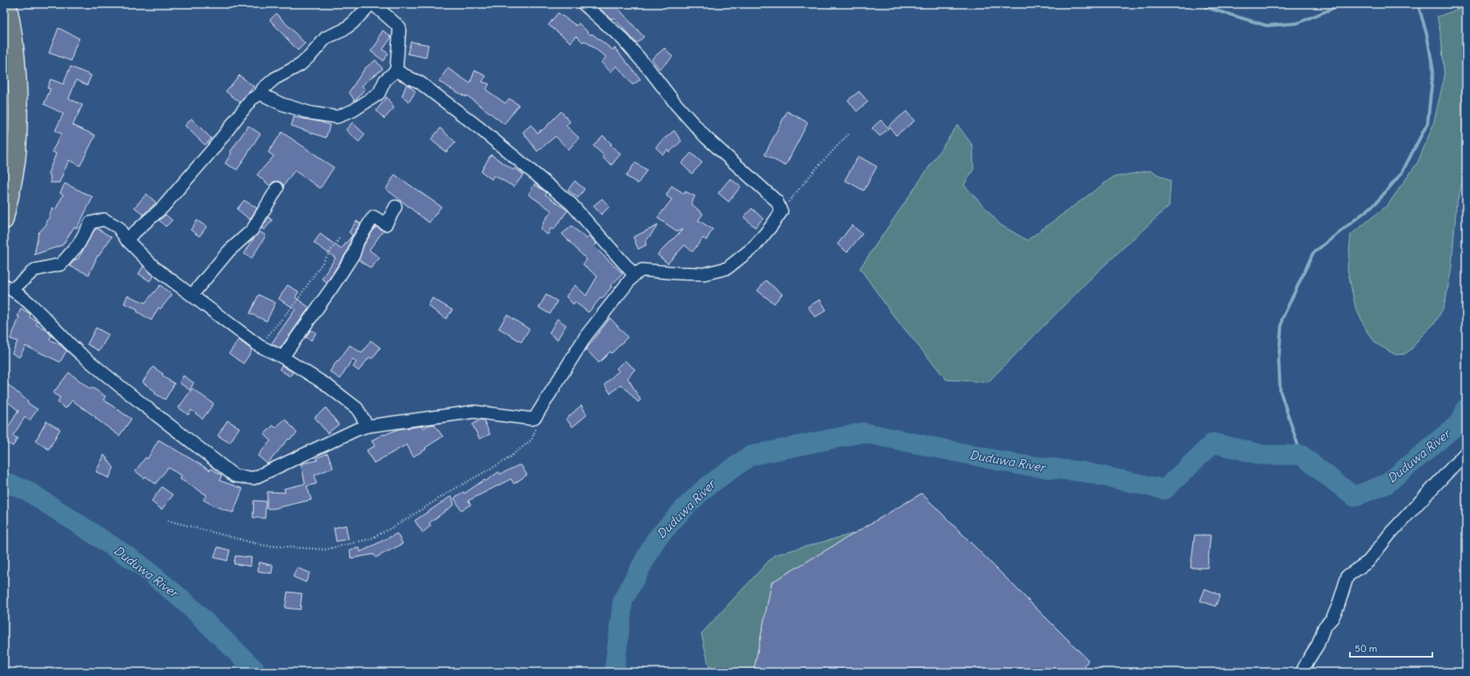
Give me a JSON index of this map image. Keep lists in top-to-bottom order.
{
  "water": ["Duduwa River"],
  "scale_bar": "50 m"
}
